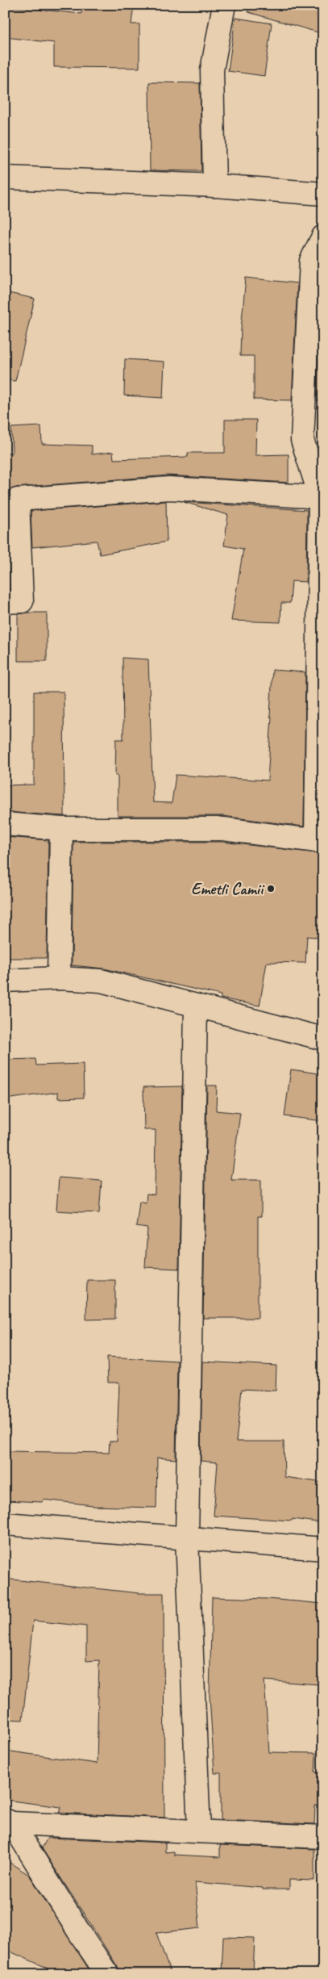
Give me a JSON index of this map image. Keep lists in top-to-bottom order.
{
  "places": ["Emetli Camii"]
}
